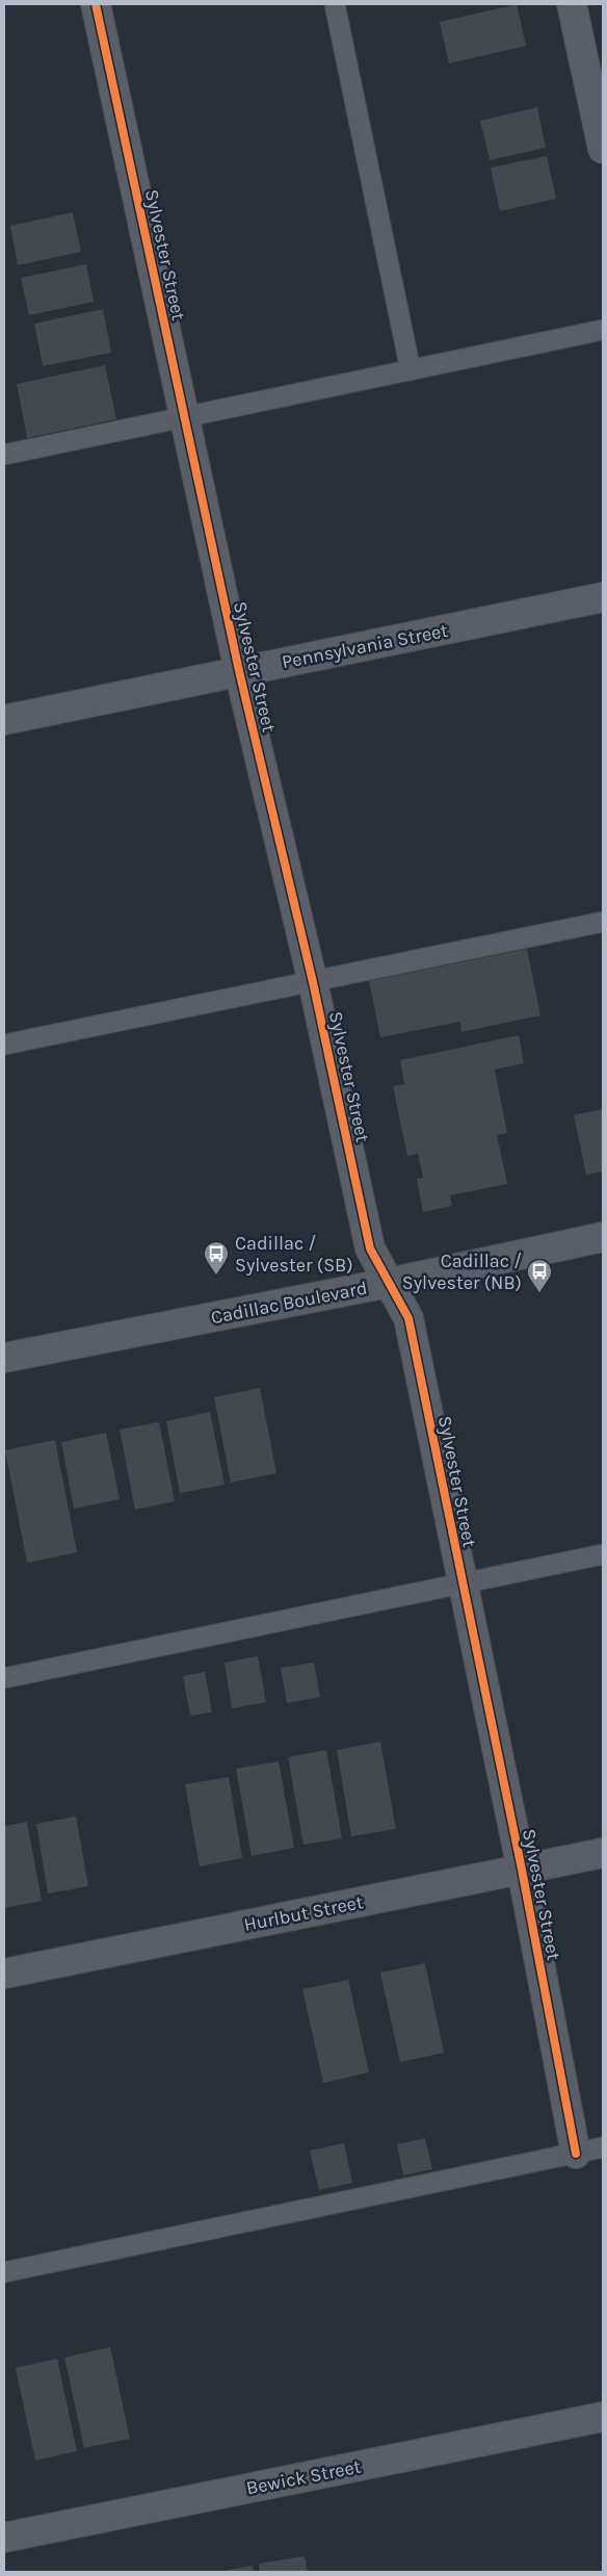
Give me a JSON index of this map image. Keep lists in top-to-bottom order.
{
  "streets": {
    "street": [
      "Sylvester Street",
      "Pennsylvania Street",
      "Cadillac Boulevard",
      "Hurlbut Street",
      "Bewick Street"
    ]
  },
  "crossings": [
    ["Sylvester Street", "Pennsylvania Street"],
    ["Sylvester Street", "Cadillac Boulevard"],
    ["Sylvester Street", "Hurlbut Street"]
  ],
  "places": {
    "bus stop": ["Cadillac / Sylvester (SB)", "Cadillac / Sylvester (NB)"]
  }
}
